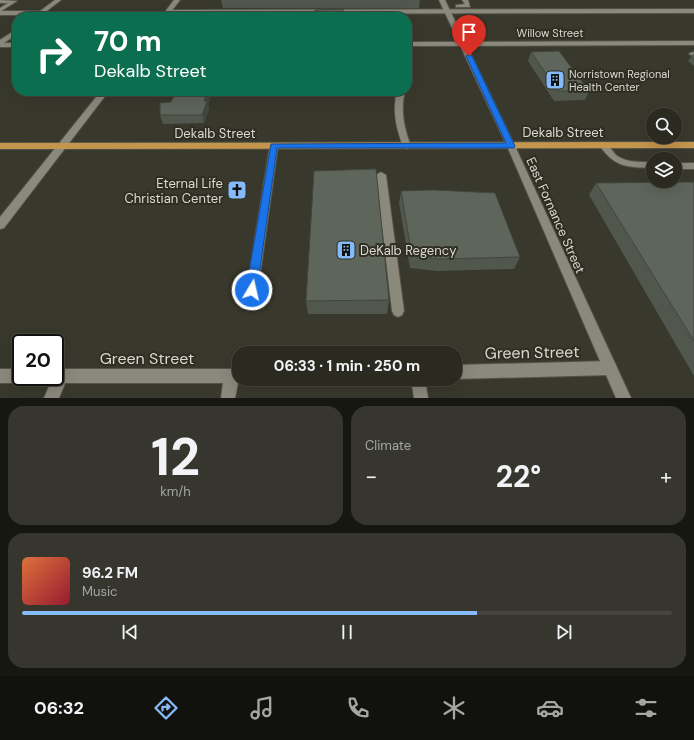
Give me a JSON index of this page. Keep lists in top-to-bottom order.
{
  "streets": {
    "highway": ["Dekalb Street"],
    "street": ["Willow Street", "East Fornance Street", "Green Street"]
  },
  "crossings": [
    ["Willow Street", "East Fornance Street"],
    ["Dekalb Street", "East Fornance Street"],
    ["East Fornance Street", "Green Street"]
  ],
  "places": {
    "building": ["Norristown Regional Health Center", "DeKalb Regency"],
    "church": ["Eternal Life Christian Center"]
  },
  "page": {
    "turn": ["70 m", "Dekalb Street"],
    "limit": "20",
    "trip": "06:33 · 1 min · 250 m",
    "tile": [
      ["12", "km/h"],
      "Climate"
    ],
    "heat": ["−", "22°", "+"],
    "song": ["96.2 FM", "Music"],
    "tabs": "06:32"
  }
}
